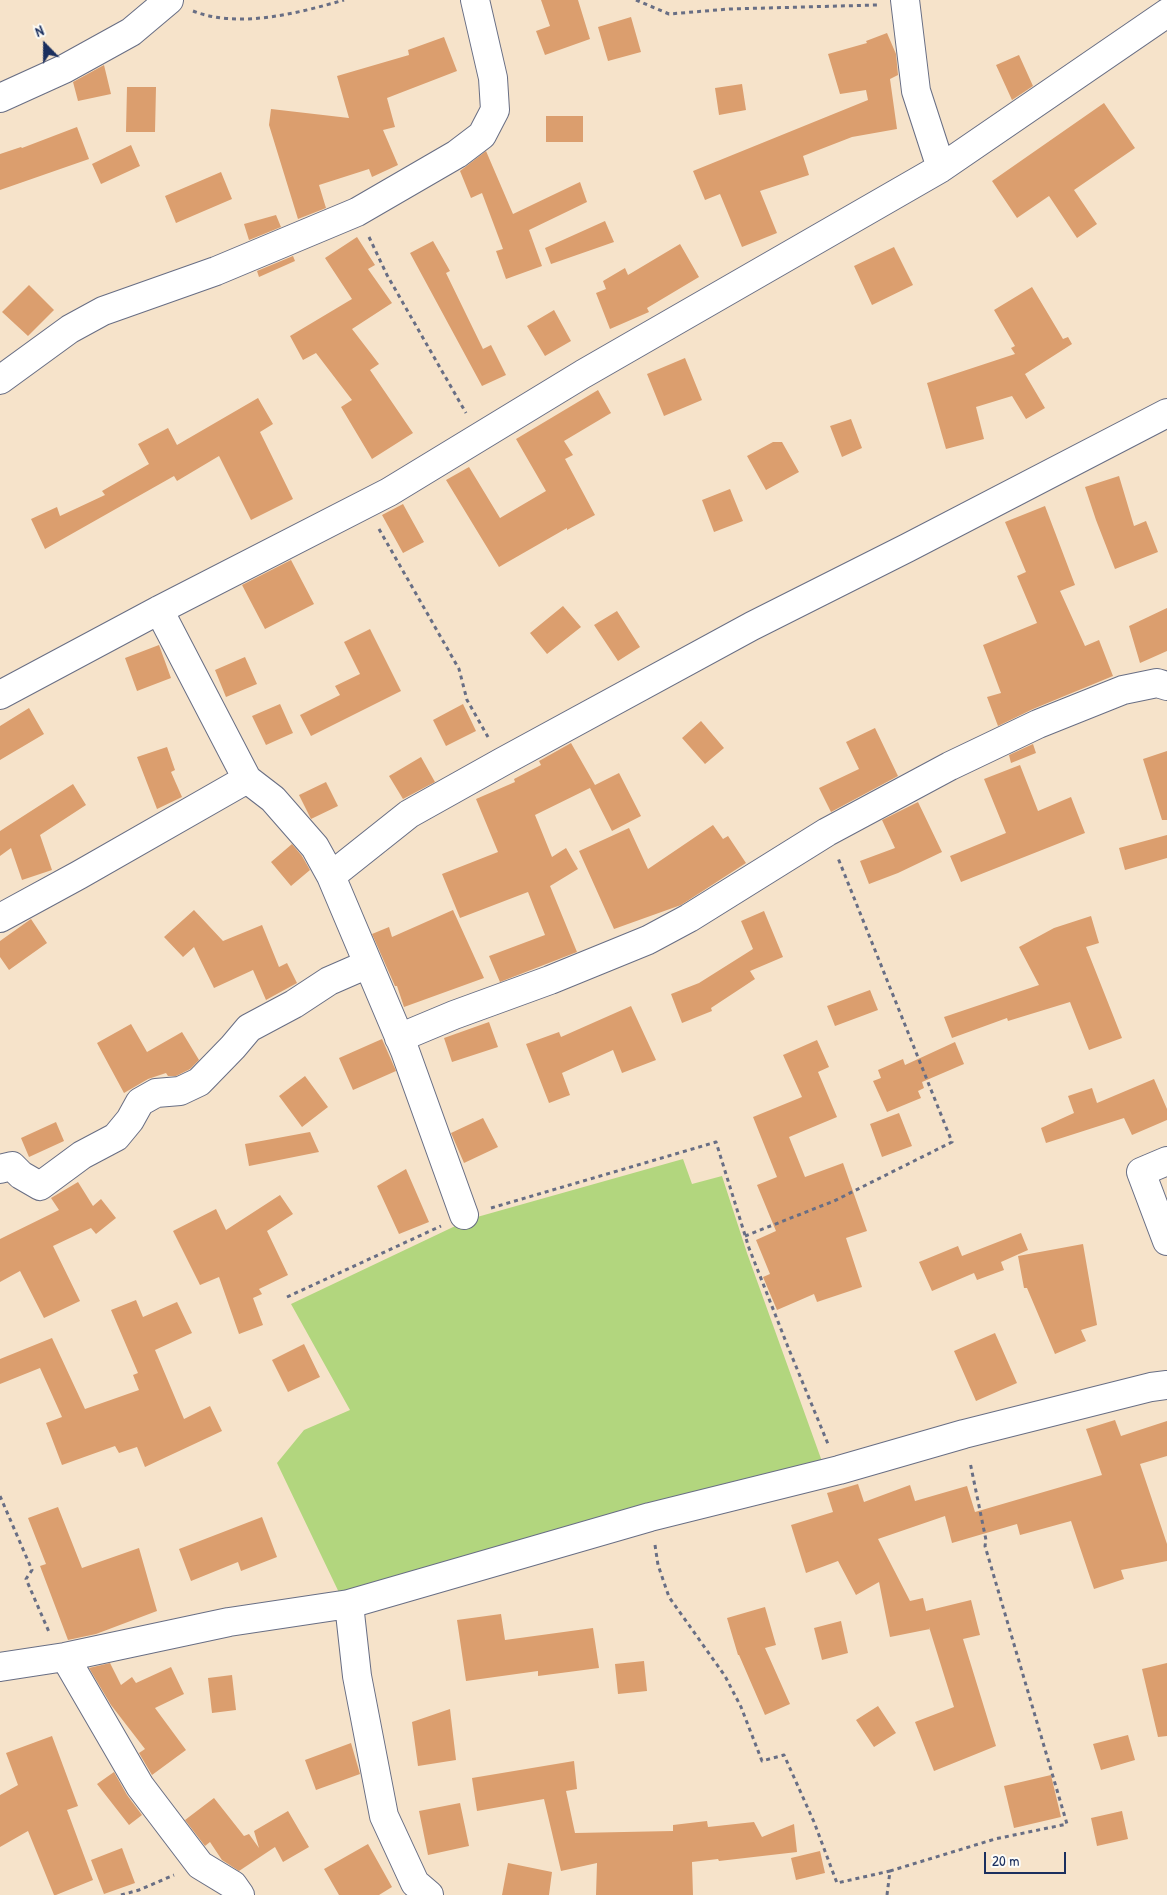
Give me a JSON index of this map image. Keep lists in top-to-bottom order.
{
  "scale_bar": "20 m",
  "north": "top"
}
